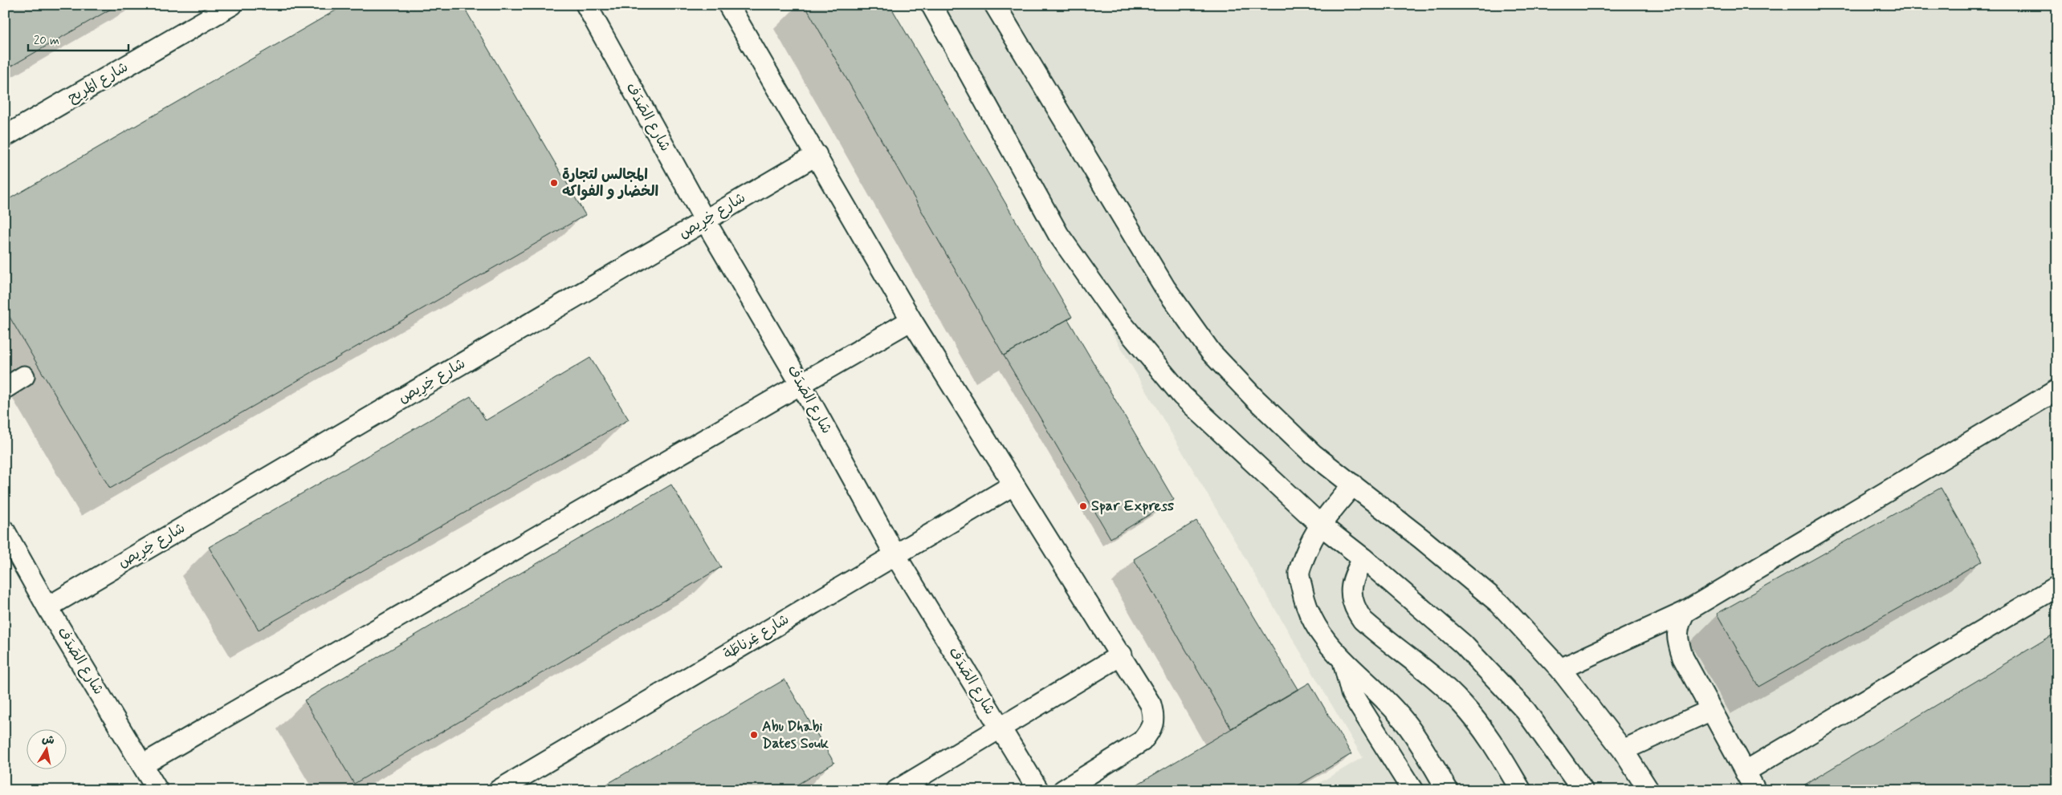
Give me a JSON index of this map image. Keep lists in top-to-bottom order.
{
  "streets": {
    "lane": [
      "شارع المُرِيح",
      "شارع الصَدَف",
      "شارع خِرِيص",
      "شارع غِرناطَة"
    ]
  },
  "crossings": [
    ["شارع الصَدَف", "شارع خِرِيص"],
    ["شارع الصَدَف", "شارع غِرناطَة"]
  ],
  "places": ["المجالس لتجارة الخضار و الفواكه", "Spar Express", "Abu Dhabi Dates Souk"],
  "scale_bar": "20 m",
  "north": "top"
}
